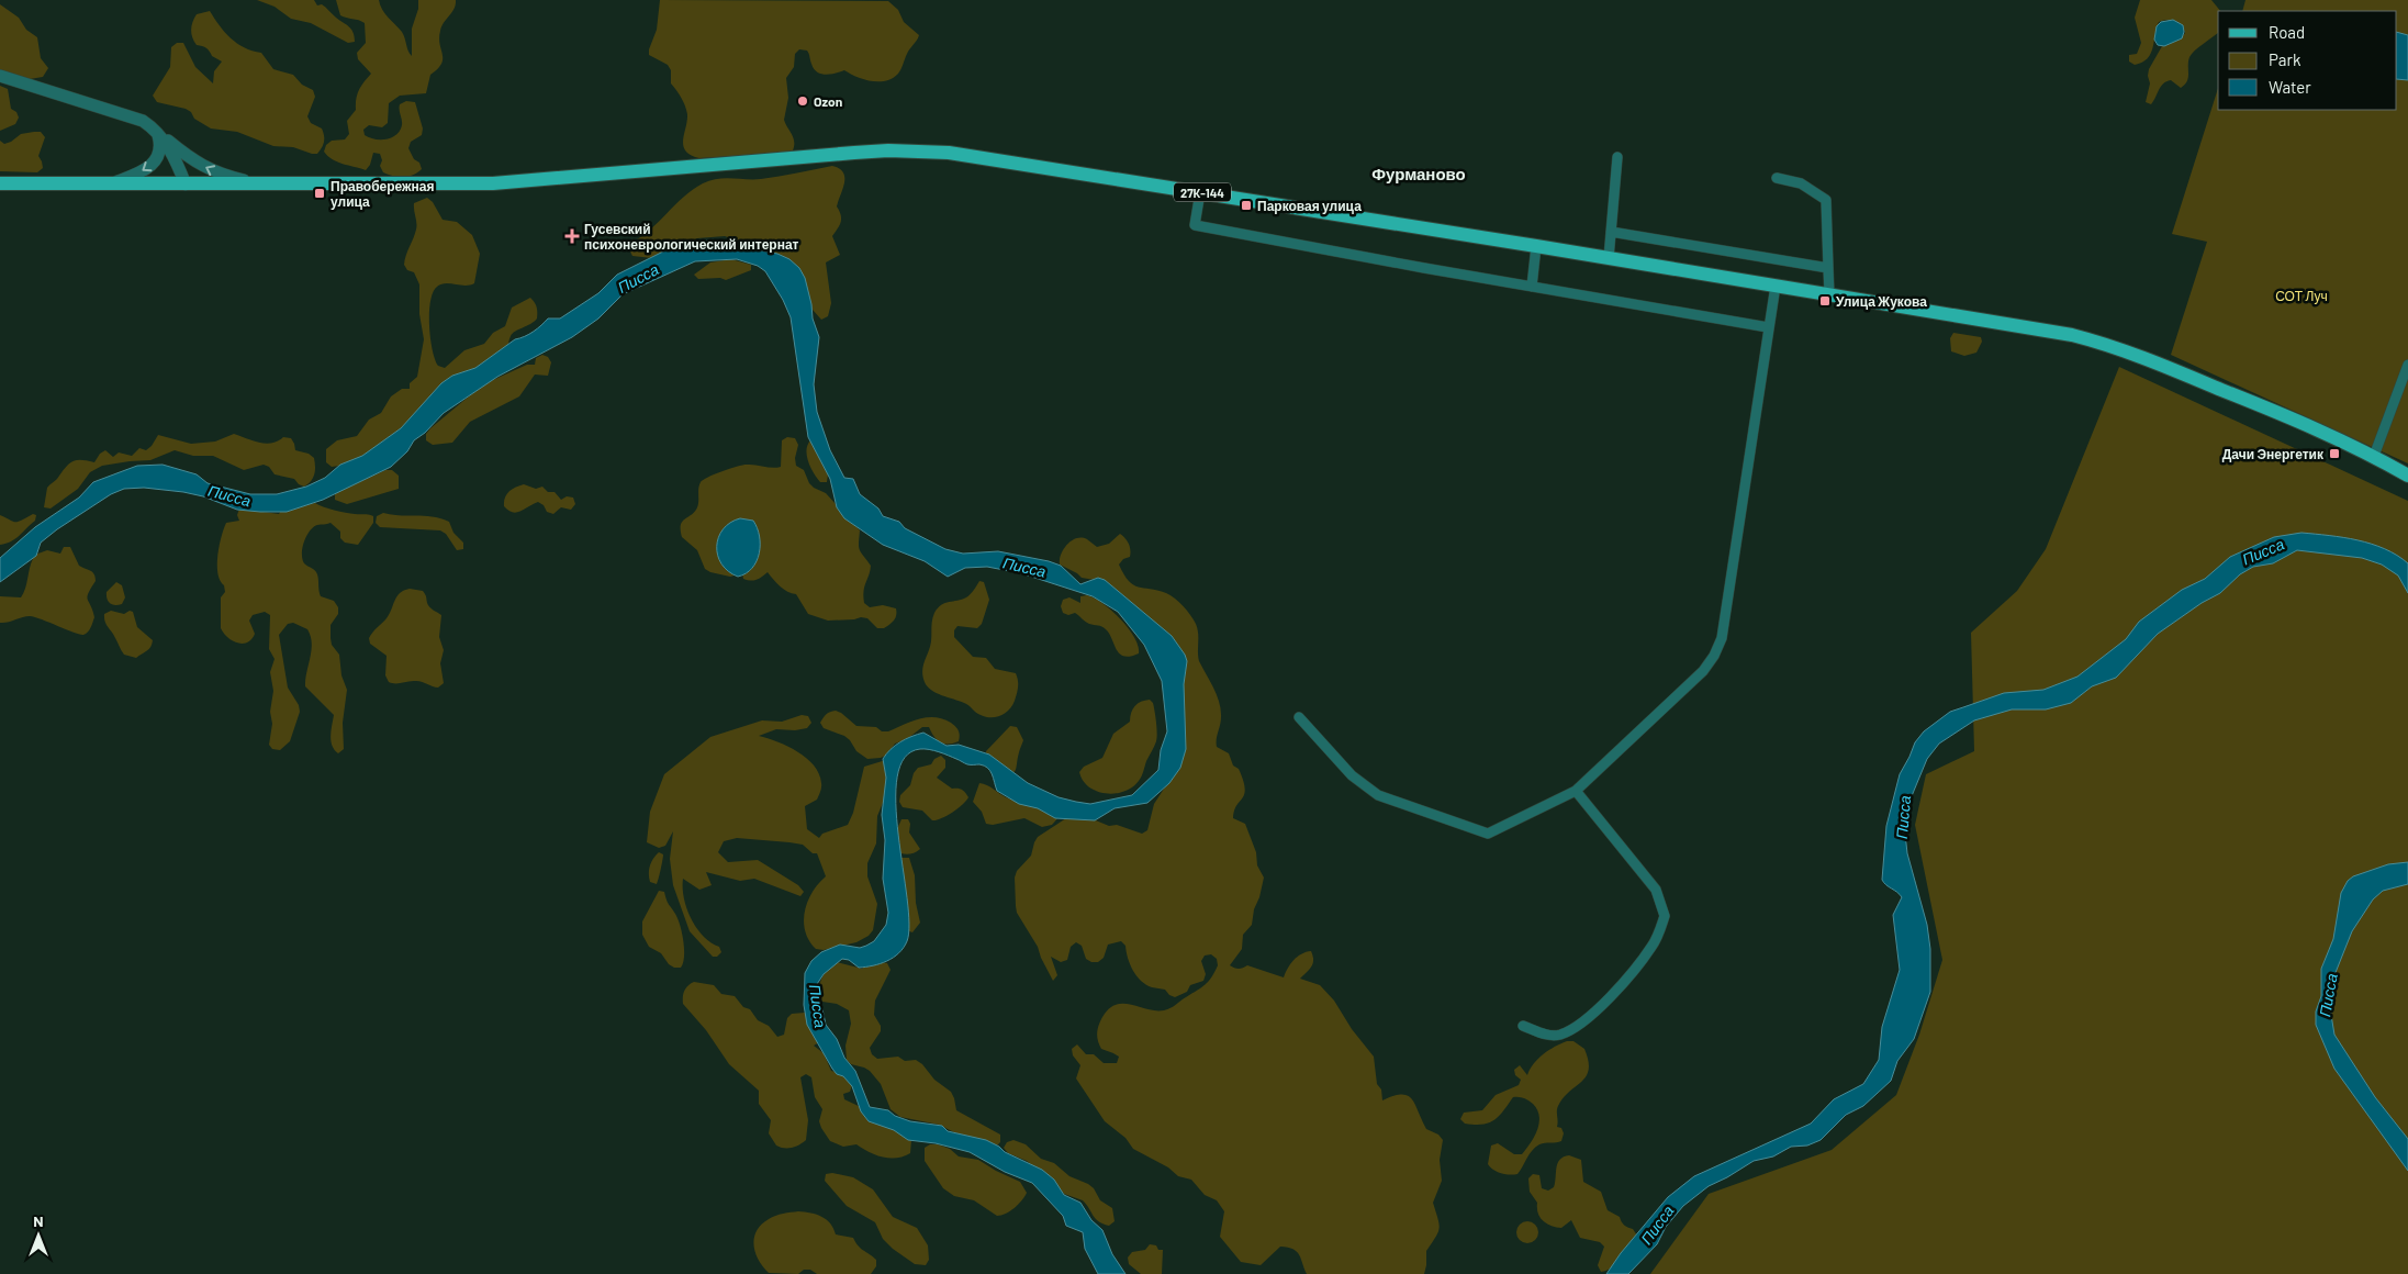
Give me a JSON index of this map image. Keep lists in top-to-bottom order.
{
  "streets": {
    "main road": ["27К-144"]
  },
  "districts": ["Фурманово"],
  "water": ["Писса"],
  "parks": ["СОТ Луч"],
  "places": {
    "other": ["Ozon"],
    "transit": [
      "Правобережная улица",
      "Парковая улица",
      "Улица Жукова",
      "Дачи Энергетик"
    ],
    "health": ["Гусевский психоневрологический интернат"]
  },
  "legend": ["Road", "Park", "Water"],
  "north": "top"
}
